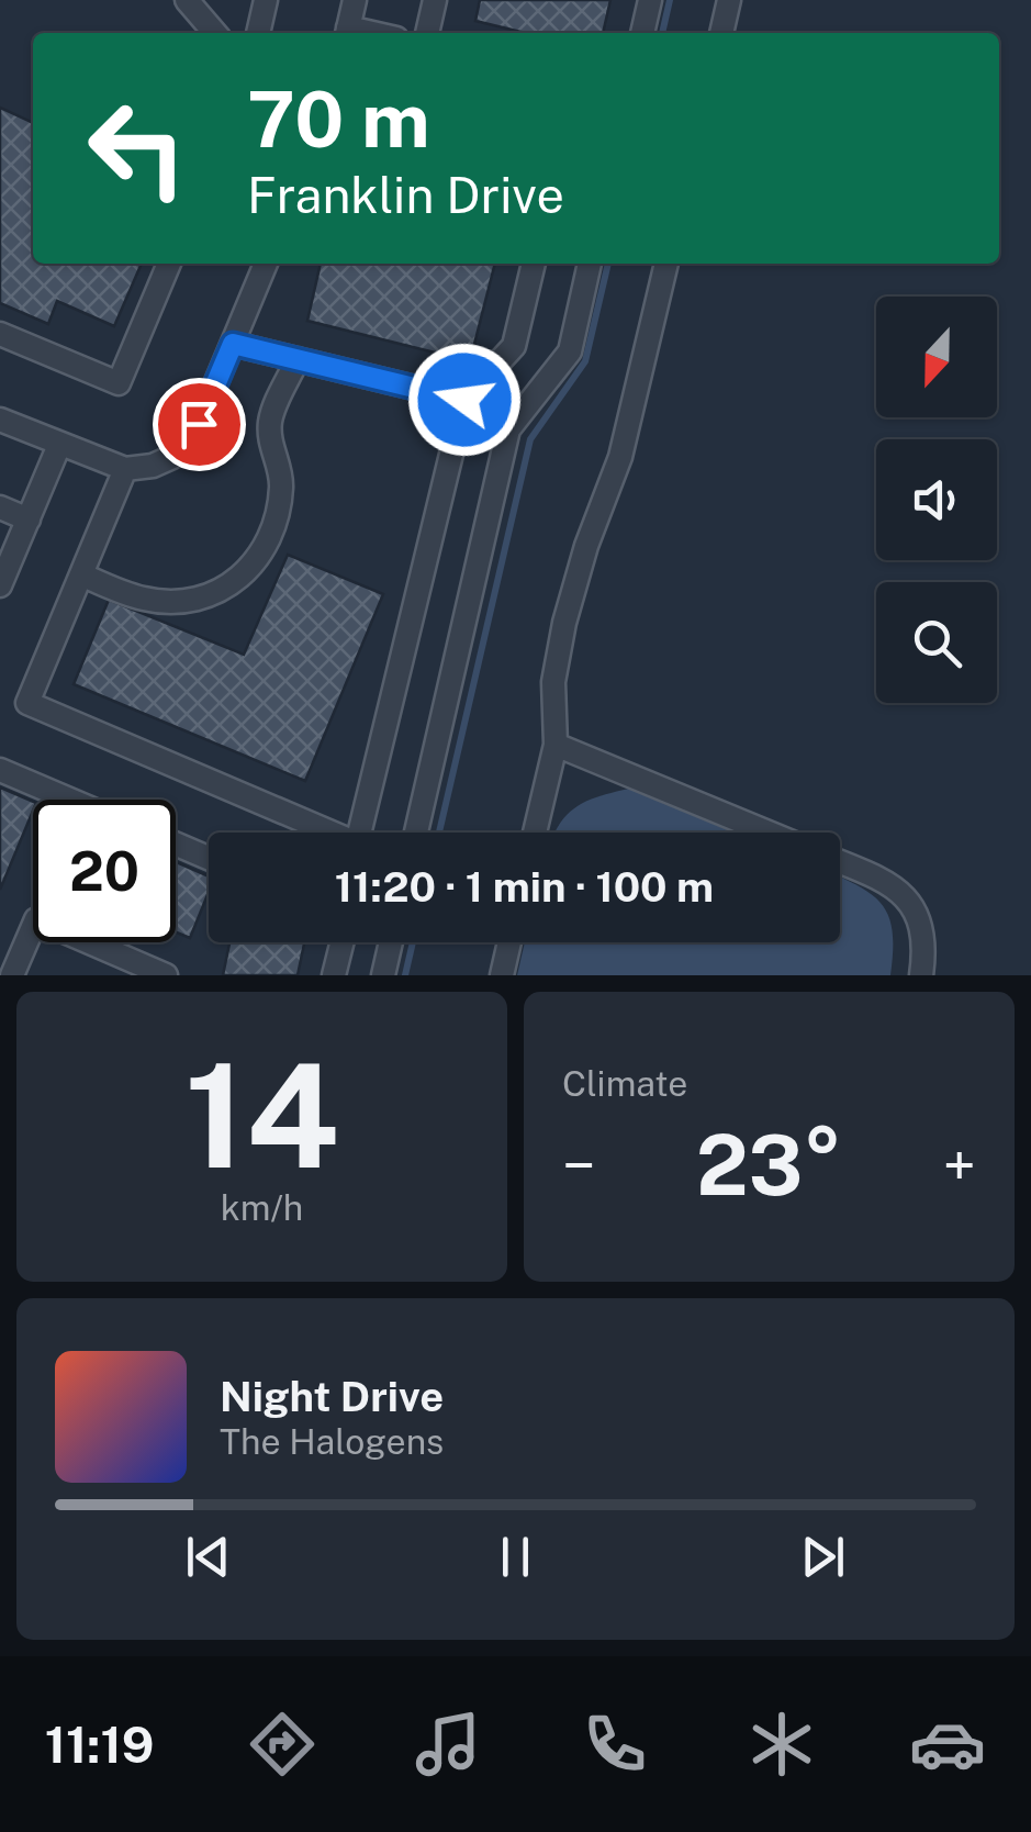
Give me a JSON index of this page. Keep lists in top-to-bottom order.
{
  "north": "bottom",
  "page": {
    "turn": ["70 m", "Franklin Drive"],
    "limit": "20",
    "trip": "11:20 · 1 min · 100 m",
    "tile": [
      ["14", "km/h"],
      "Climate"
    ],
    "heat": ["−", "23°", "+"],
    "song": ["Night Drive", "The Halogens"],
    "tabs": "11:19"
  }
}
